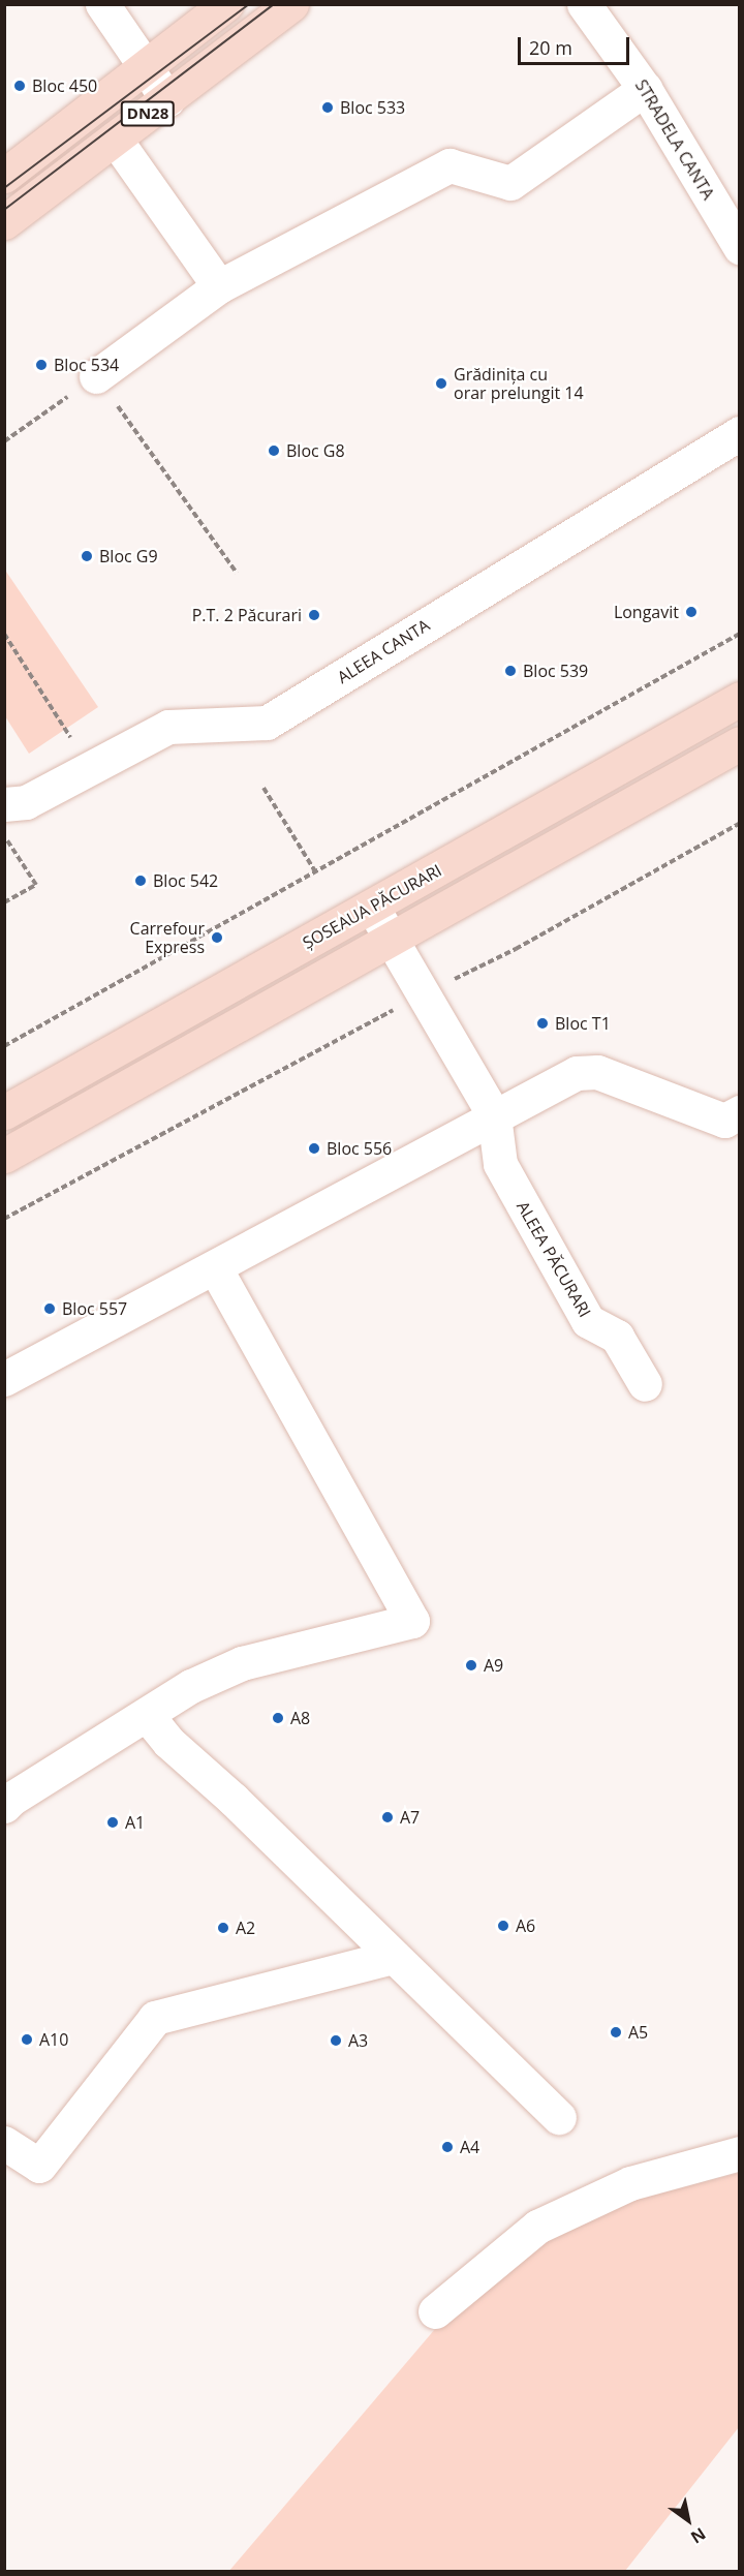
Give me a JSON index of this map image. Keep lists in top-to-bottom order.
{
  "streets": {
    "main road": ["DN28", "ȘOSEAUA PĂCURARI"],
    "street": ["STRADELA CANTA", "ALEEA CANTA", "ALEEA PĂCURARI"]
  },
  "crossings": [
    ["ȘOSEAUA PĂCURARI", "ALEEA PĂCURARI"]
  ],
  "places": [
    "Bloc 450",
    "Bloc 533",
    "Bloc 534",
    "Grădinița cu orar prelungit 14",
    "Bloc G8",
    "Bloc G9",
    "Longavit",
    "P.T. 2 Păcurari",
    "Bloc 539",
    "Bloc 542",
    "Carrefour Express",
    "Bloc T1",
    "Bloc 556",
    "Bloc 557",
    "A9",
    "A8",
    "A7",
    "A1",
    "A6",
    "A2",
    "A5",
    "A10",
    "A3",
    "A4"
  ],
  "scale_bar": "20 m",
  "north": "bottom right"
}
